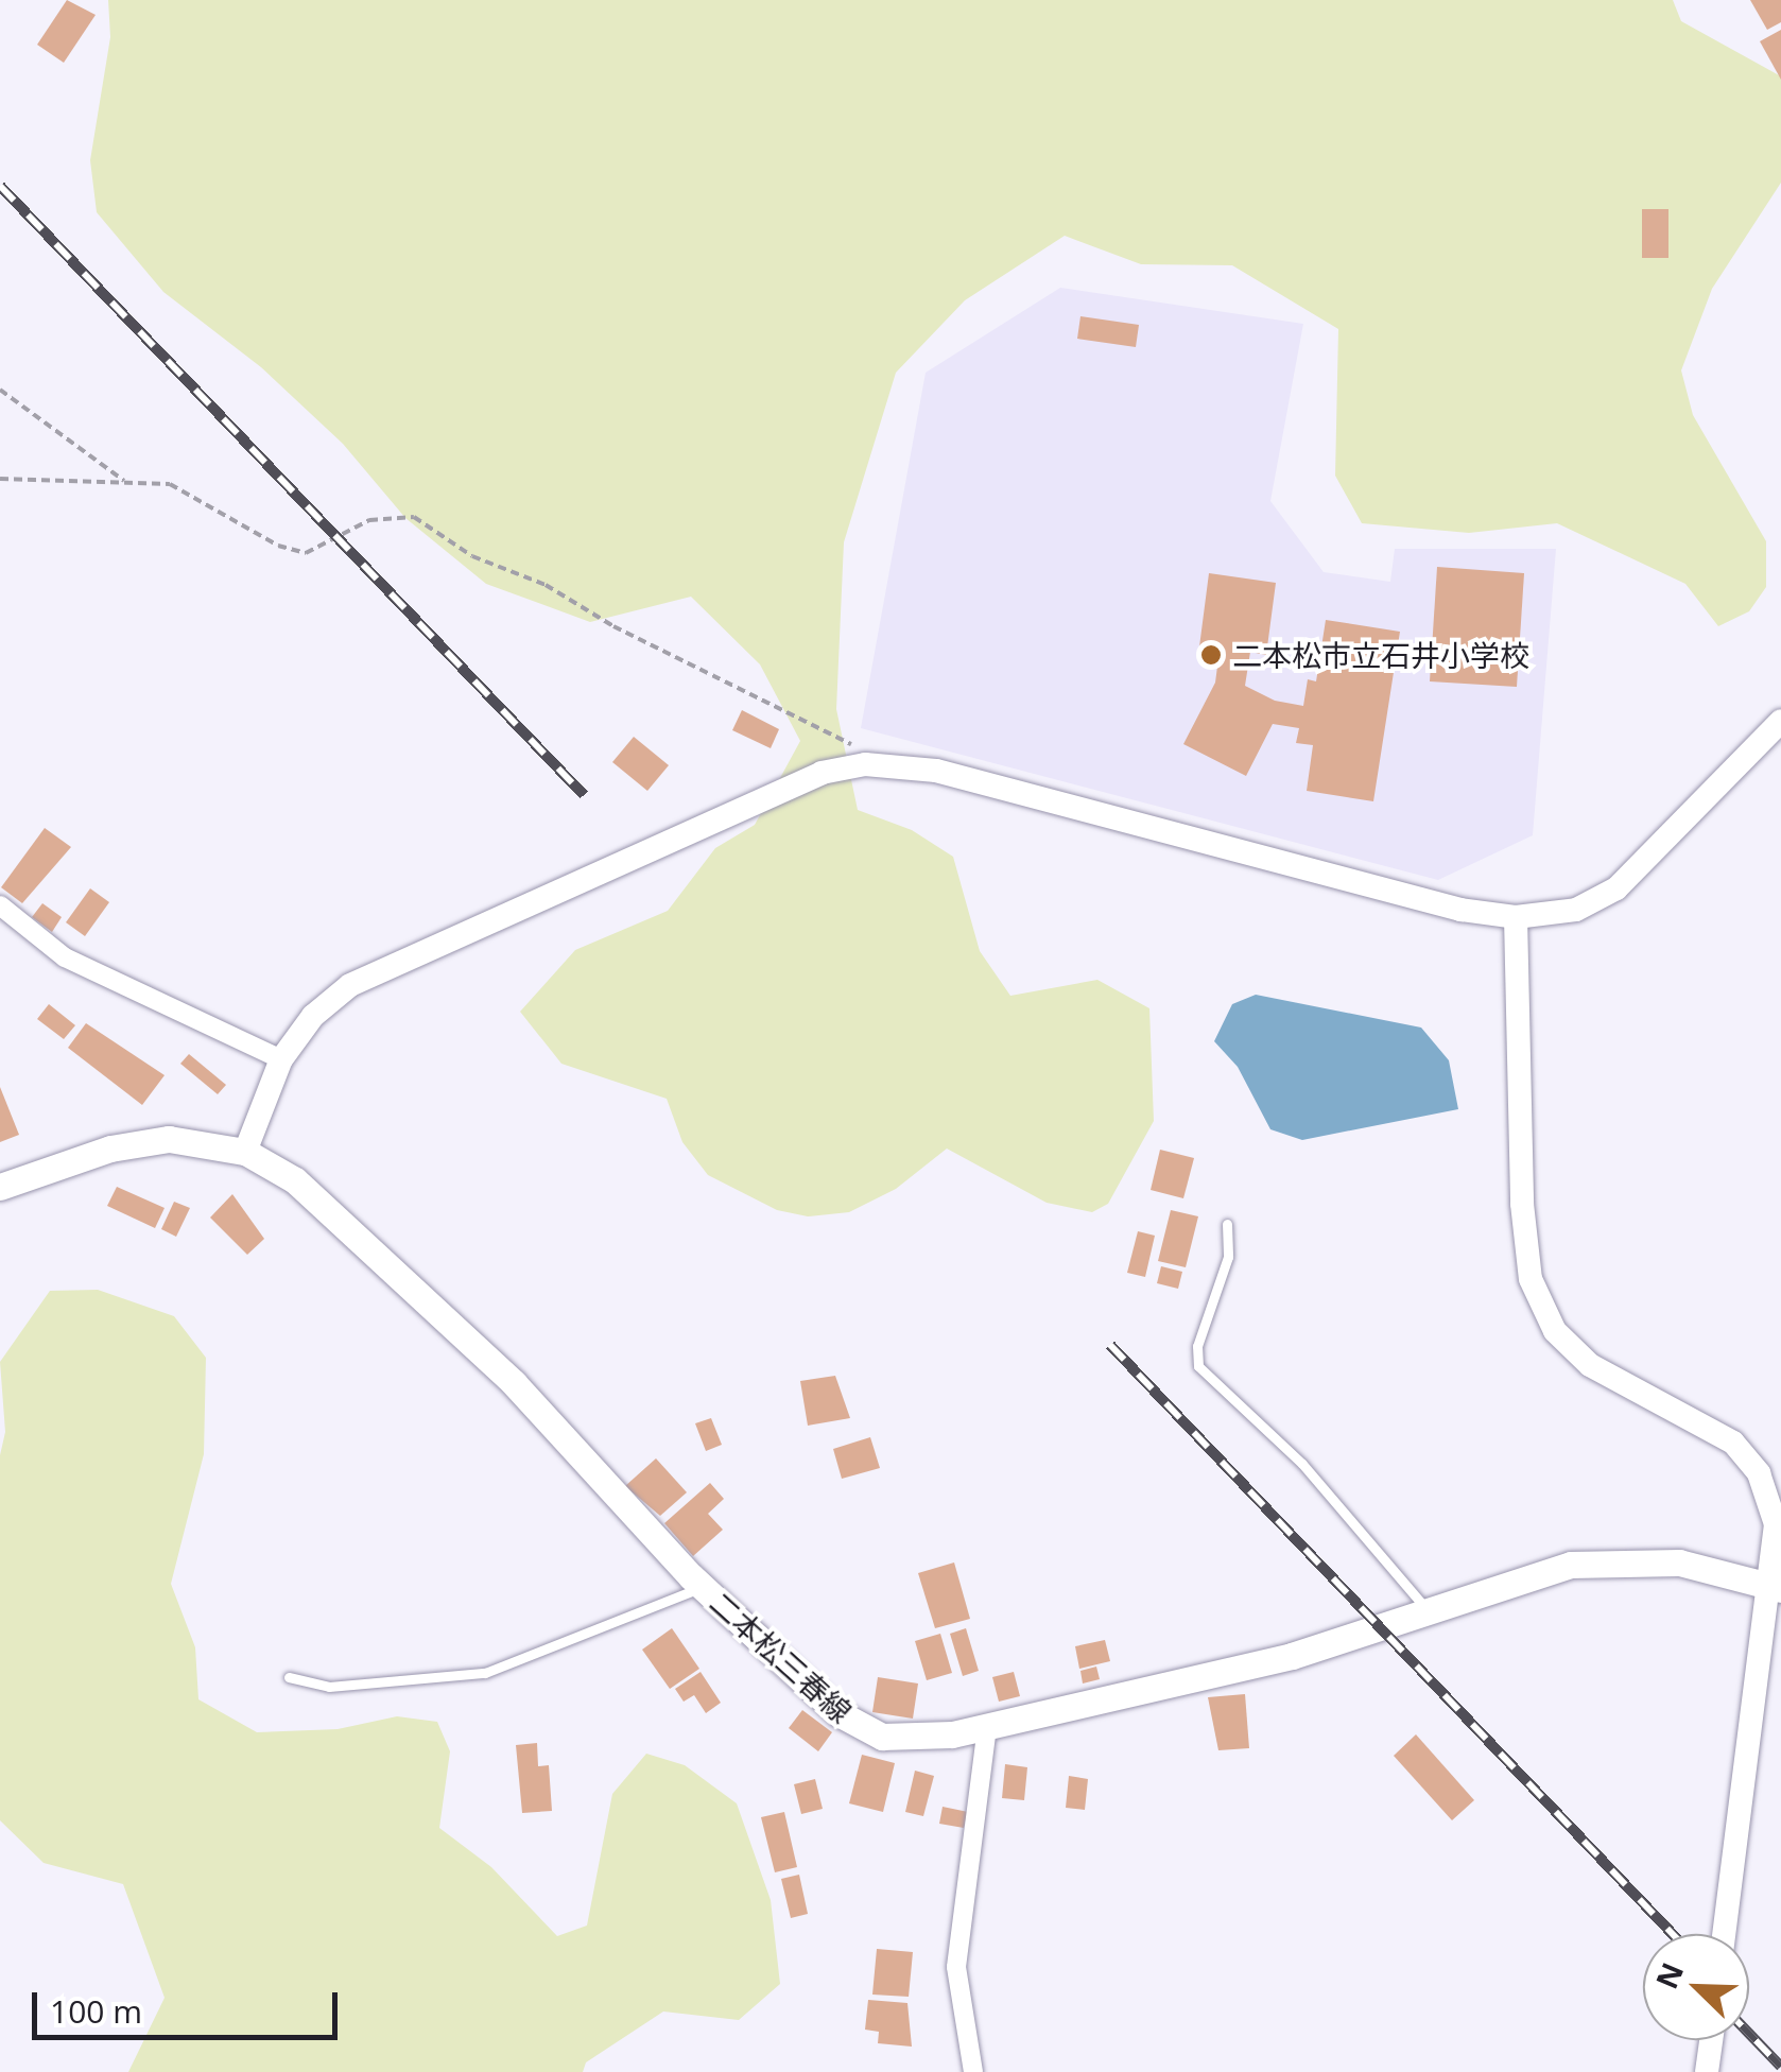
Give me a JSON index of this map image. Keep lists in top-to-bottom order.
{
  "streets": {
    "main road": ["二本松三春線"]
  },
  "places": ["二本松市立石井小学校"],
  "scale_bar": "100 m",
  "north": "top left"
}
